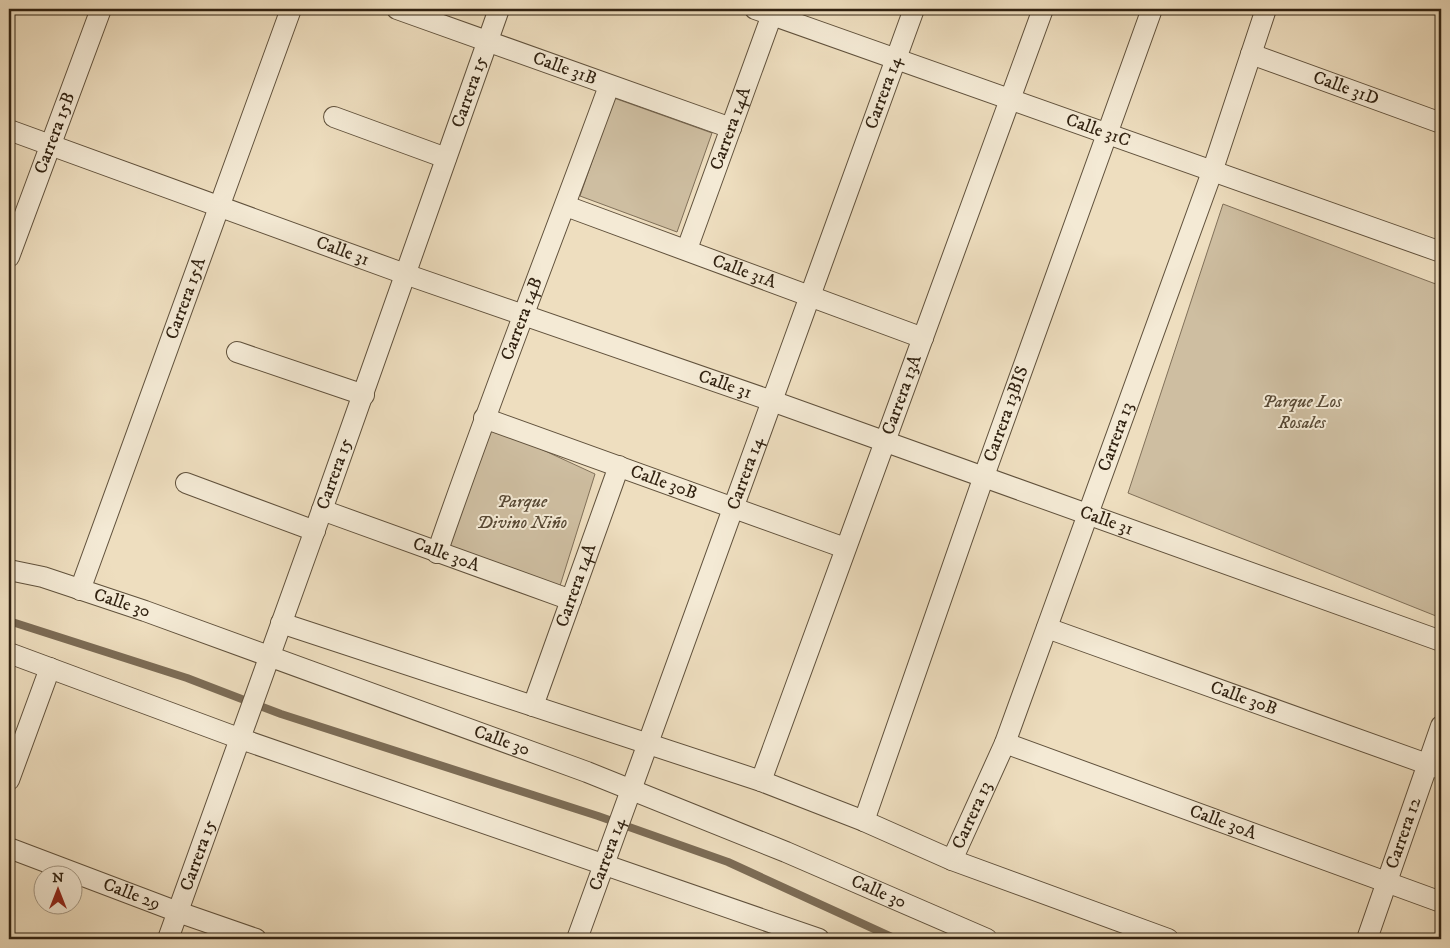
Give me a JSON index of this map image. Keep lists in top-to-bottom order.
{
  "streets": {
    "street": [
      "Calle 31B",
      "Calle 31D",
      "Carrera 15",
      "Carrera 14",
      "Carrera 14A",
      "Calle 31C",
      "Carrera 15B",
      "Calle 31",
      "Calle 31A",
      "Carrera 15A",
      "Carrera 14B",
      "Carrera 13A",
      "Carrera 13BIS",
      "Carrera 13",
      "Calle 30B",
      "Calle 30A",
      "Calle 30",
      "Carrera 12",
      "Calle 29"
    ]
  },
  "crossings": [
    ["Calle 31B", "Carrera 15"],
    ["Calle 31B", "Carrera 14A"],
    ["Calle 31B", "Carrera 14B"],
    ["Calle 31D", "Carrera 13"],
    ["Carrera 15", "Calle 31"],
    ["Carrera 15", "Calle 30A"],
    ["Carrera 15", "Calle 30"],
    ["Carrera 15", "Calle 29"],
    ["Carrera 14", "Calle 31C"],
    ["Carrera 14", "Calle 31"],
    ["Carrera 14", "Calle 31A"],
    ["Carrera 14", "Calle 30B"],
    ["Carrera 14", "Calle 30"],
    ["Carrera 14A", "Calle 31C"],
    ["Carrera 14A", "Calle 31A"],
    ["Carrera 14A", "Calle 30B"],
    ["Carrera 14A", "Calle 30A"],
    ["Calle 31C", "Carrera 13A"],
    ["Calle 31C", "Carrera 13BIS"],
    ["Calle 31C", "Carrera 13"],
    ["Carrera 15B", "Calle 31"],
    ["Calle 31", "Carrera 15A"],
    ["Calle 31", "Carrera 14B"],
    ["Calle 31", "Carrera 13A"],
    ["Calle 31", "Carrera 13BIS"],
    ["Calle 31", "Carrera 13"],
    ["Calle 31A", "Carrera 14B"],
    ["Calle 31A", "Carrera 13A"],
    ["Carrera 15A", "Calle 30"],
    ["Carrera 14B", "Calle 30B"],
    ["Carrera 14B", "Calle 30A"],
    ["Carrera 13A", "Calle 30B"],
    ["Carrera 13", "Calle 30B"],
    ["Carrera 13", "Calle 30A"],
    ["Calle 30B", "Carrera 12"],
    ["Calle 30A", "Carrera 12"]
  ],
  "parks": ["Parque Los Rosales", "Parque Divino Niño"],
  "north": "top"
}
